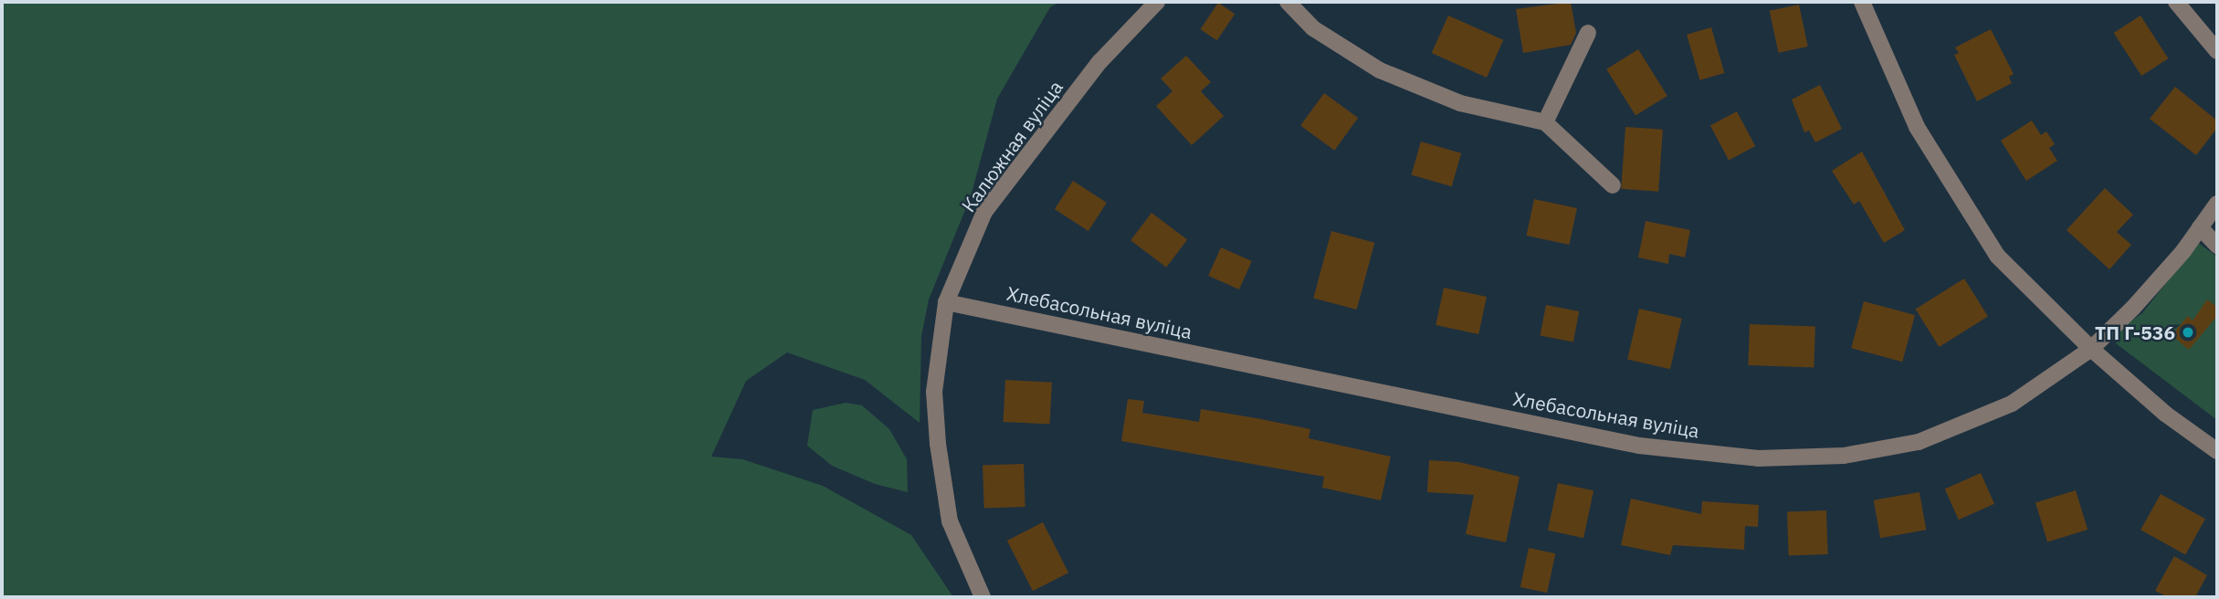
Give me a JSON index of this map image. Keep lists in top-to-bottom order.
{
  "streets": {
    "street": ["Калюжная вуліца", "Хлебасольная вуліца"]
  },
  "crossings": [
    ["Калюжная вуліца", "Хлебасольная вуліца"]
  ],
  "places": ["ТП Г-536"]
}
